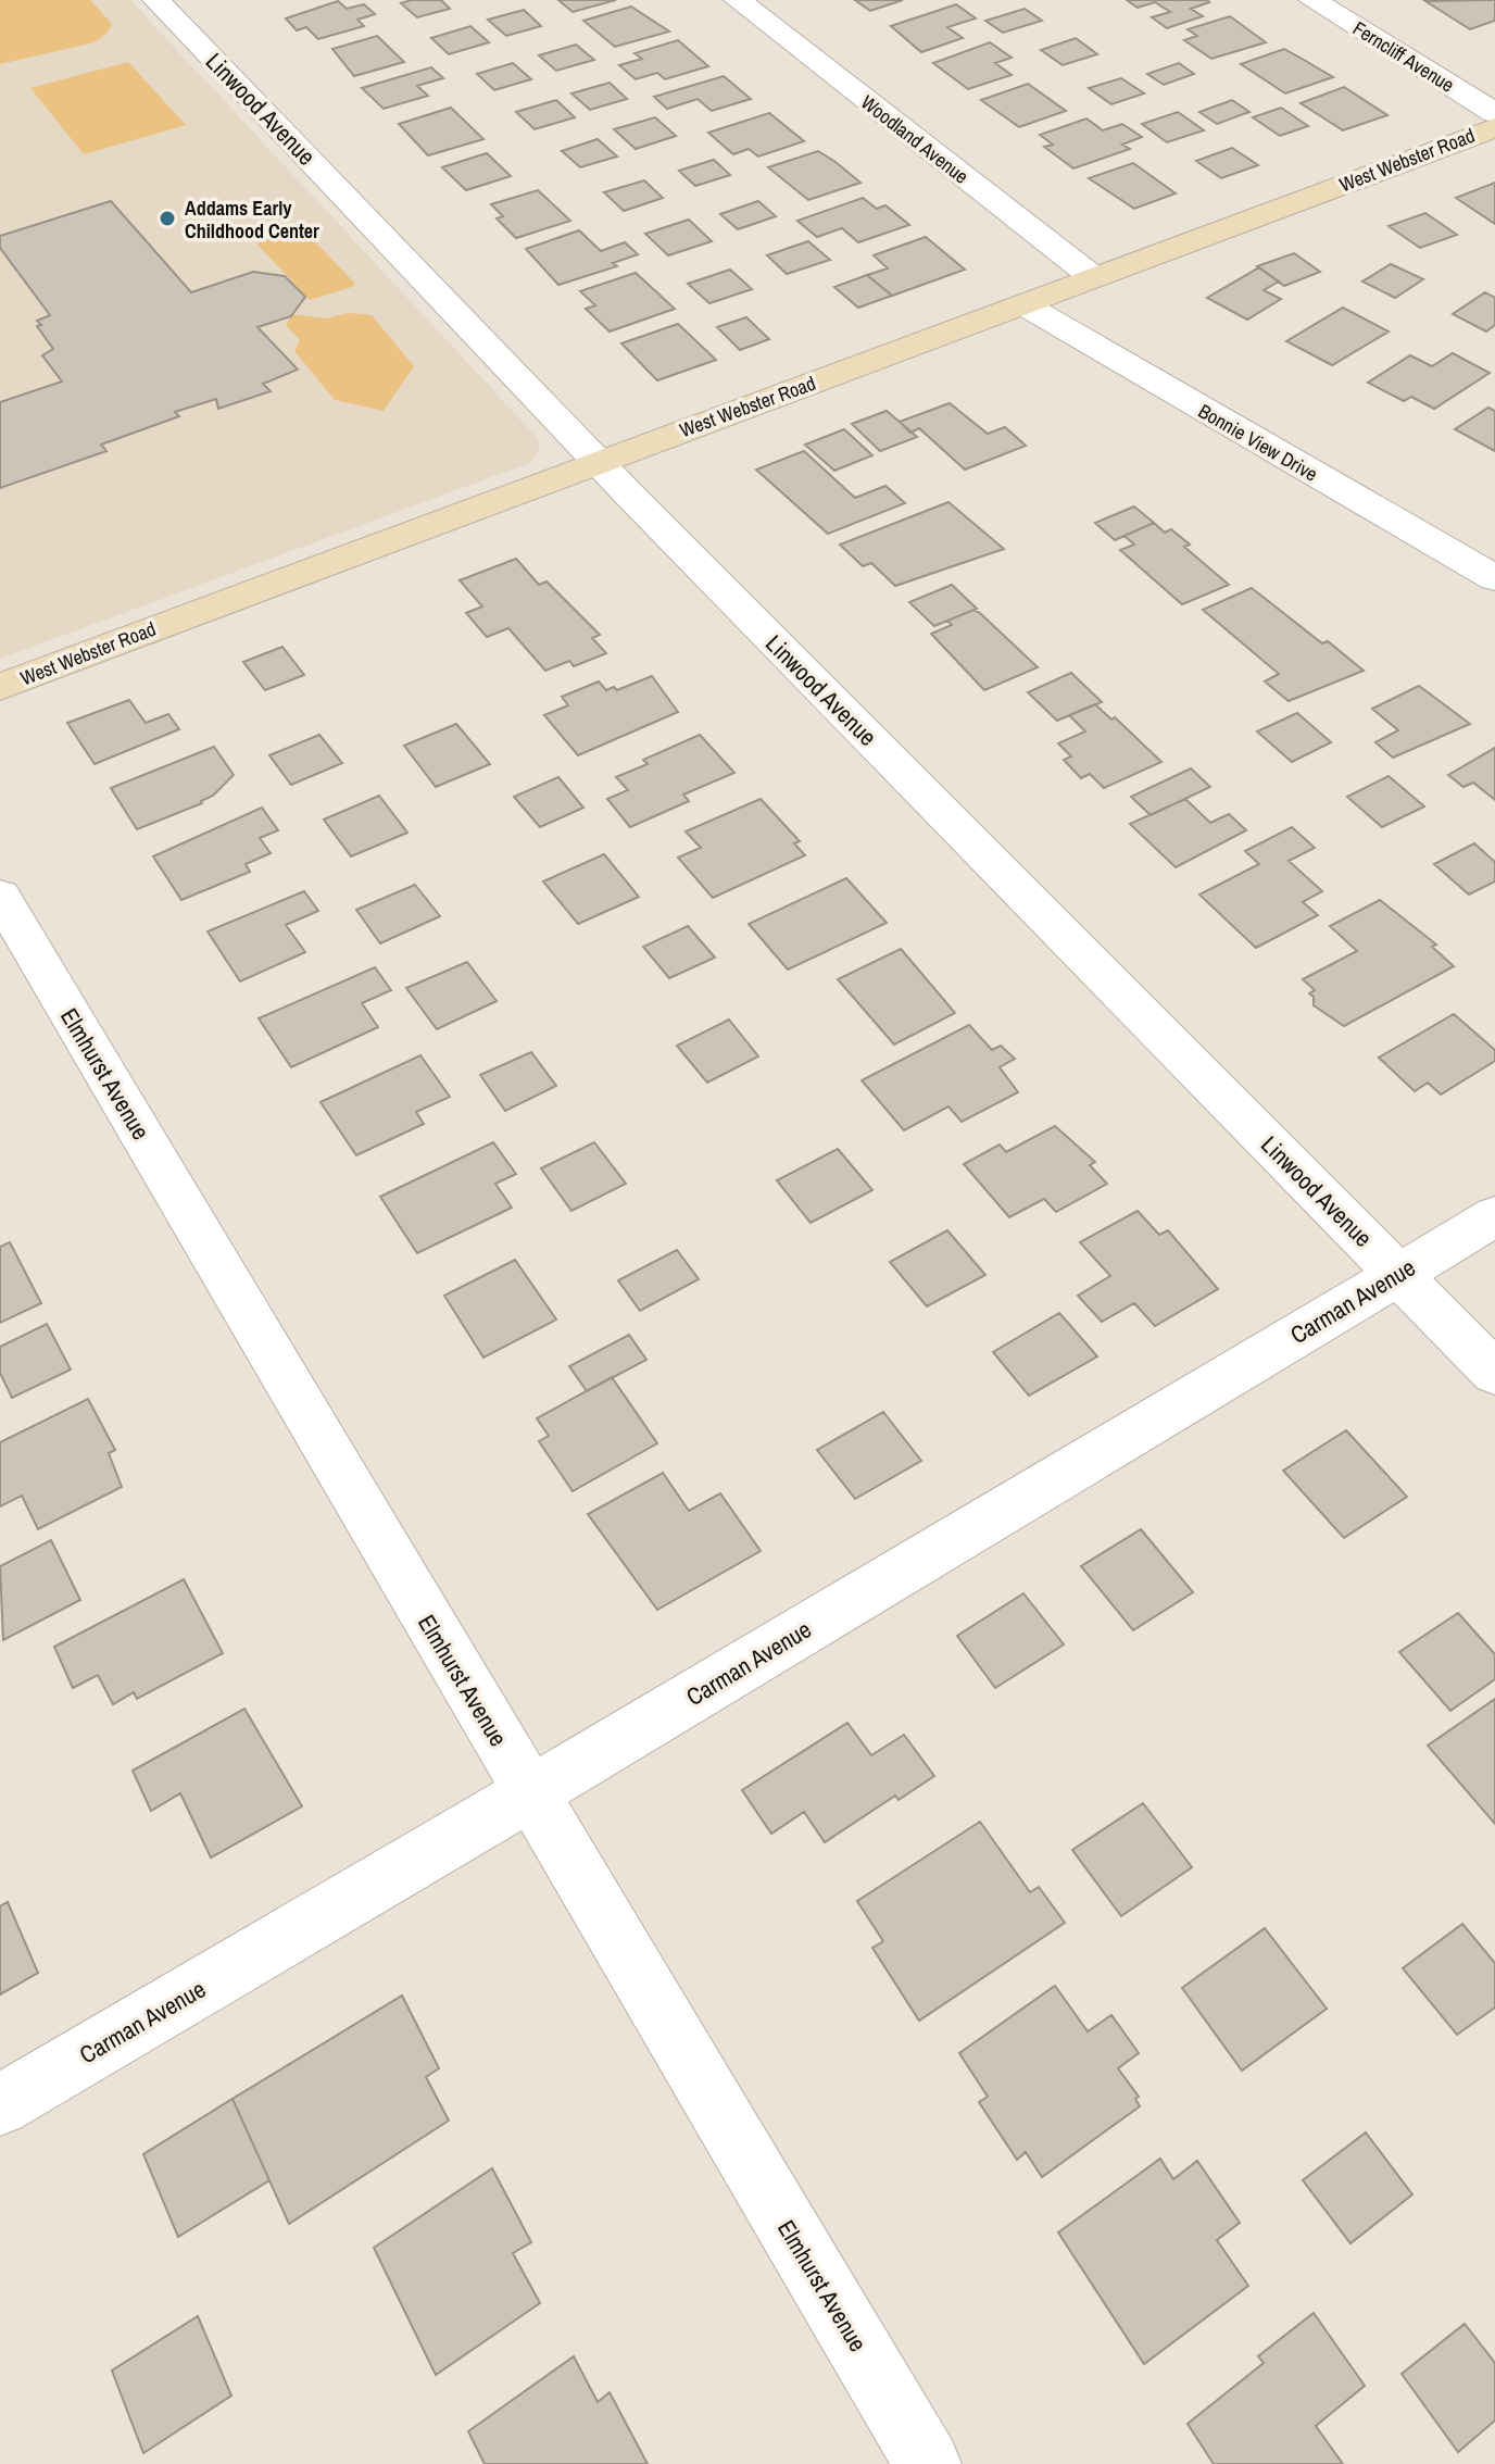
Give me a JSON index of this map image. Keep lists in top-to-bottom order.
{
  "streets": {
    "street": [
      "Ferncliff Avenue",
      "Linwood Avenue",
      "Woodland Avenue",
      "West Webster Road",
      "Bonnie View Drive",
      "Elmhurst Avenue",
      "Carman Avenue"
    ]
  },
  "crossings": [
    ["Linwood Avenue", "West Webster Road"],
    ["Linwood Avenue", "Carman Avenue"],
    ["Woodland Avenue", "West Webster Road"],
    ["West Webster Road", "Bonnie View Drive"],
    ["Elmhurst Avenue", "Carman Avenue"]
  ],
  "places": ["Addams Early Childhood Center"]
}
